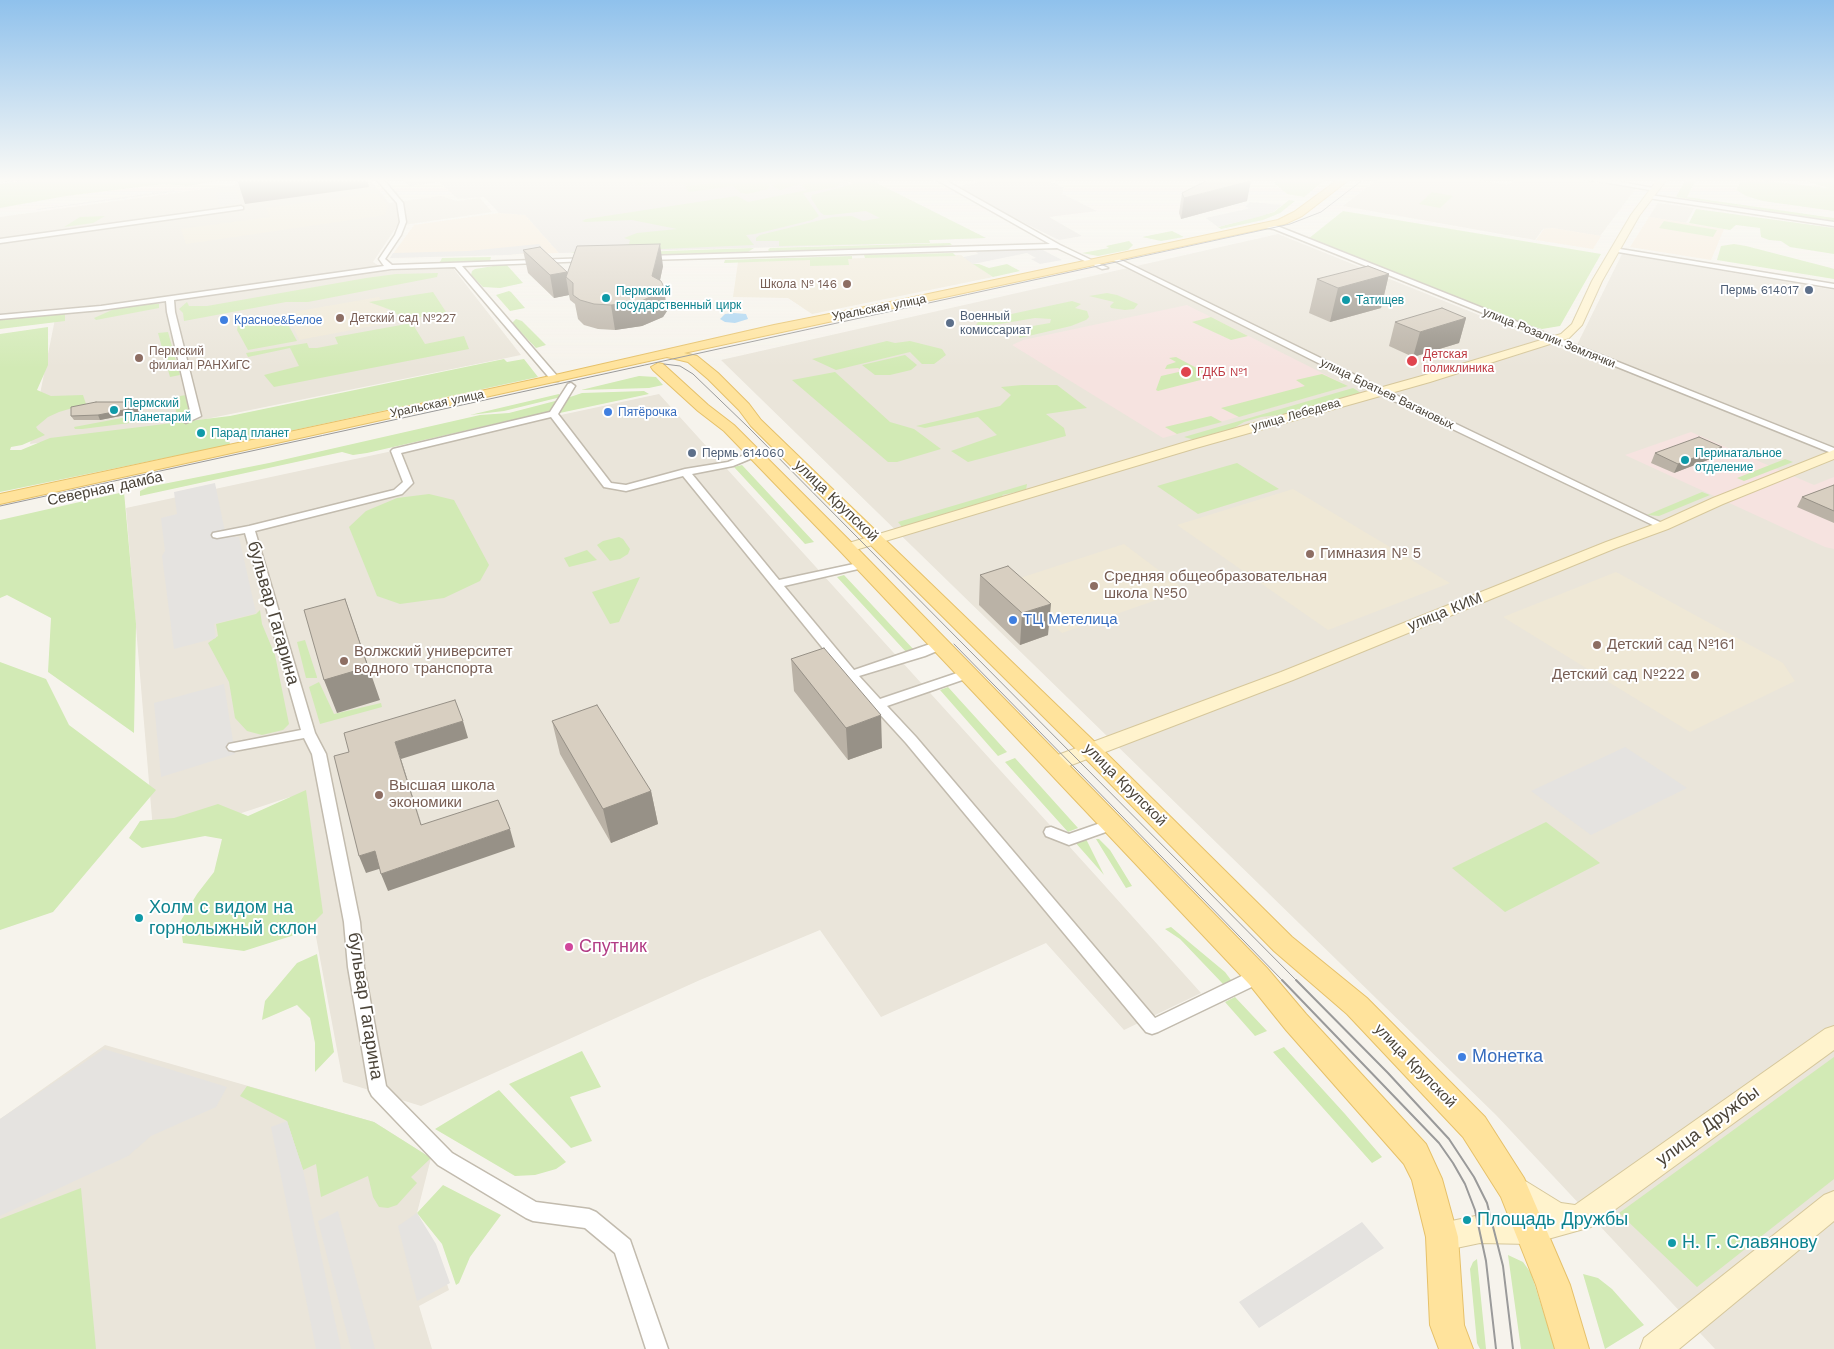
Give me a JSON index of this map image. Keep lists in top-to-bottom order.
{
  "streets": {
    "main road": ["Уральская улица", "Северная дамба", "улица Крупской"],
    "street": [
      "улица Розалии Землячки",
      "улица Братьев Вагановых",
      "улица Лебедева",
      "улица КИМ",
      "бульвар Гагарина",
      "улица Дружбы"
    ]
  },
  "crossings": [
    ["Уральская улица", "улица Братьев Вагановых"],
    ["Уральская улица", "Северная дамба"],
    ["Уральская улица", "улица Крупской"],
    ["улица Розалии Землячки", "улица Лебедева"],
    ["улица Розалии Землячки", "улица КИМ"],
    ["улица Братьев Вагановых", "улица Лебедева"],
    ["улица Братьев Вагановых", "улица КИМ"],
    ["улица Лебедева", "улица Крупской"],
    ["улица Крупской", "улица КИМ"]
  ],
  "places": [
    "Школа № 146",
    "Пермь 614017",
    "Пермский государственный цирк",
    "Татищев",
    "Детский сад №227",
    "Красное&Белое",
    "Военный комиссариат",
    "Пермский филиал РАНХиГС",
    "Детская поликлиника",
    "ГДКБ №1",
    "Пермский Планетарий",
    "Пятёрочка",
    "Парад планет",
    "Пермь 614060",
    "Перинатальное отделение",
    "Гимназия № 5",
    "Средняя общеобразовательная школа №50",
    "ТЦ Метелица",
    "Детский сад №161",
    "Волжский университет водного транспорта",
    "Детский сад №222",
    "Высшая школа экономики",
    "Холм с видом на горнолыжный склон",
    "Спутник",
    "Монетка",
    "Площадь Дружбы",
    "Н. Г. Славянову"
  ]
}
